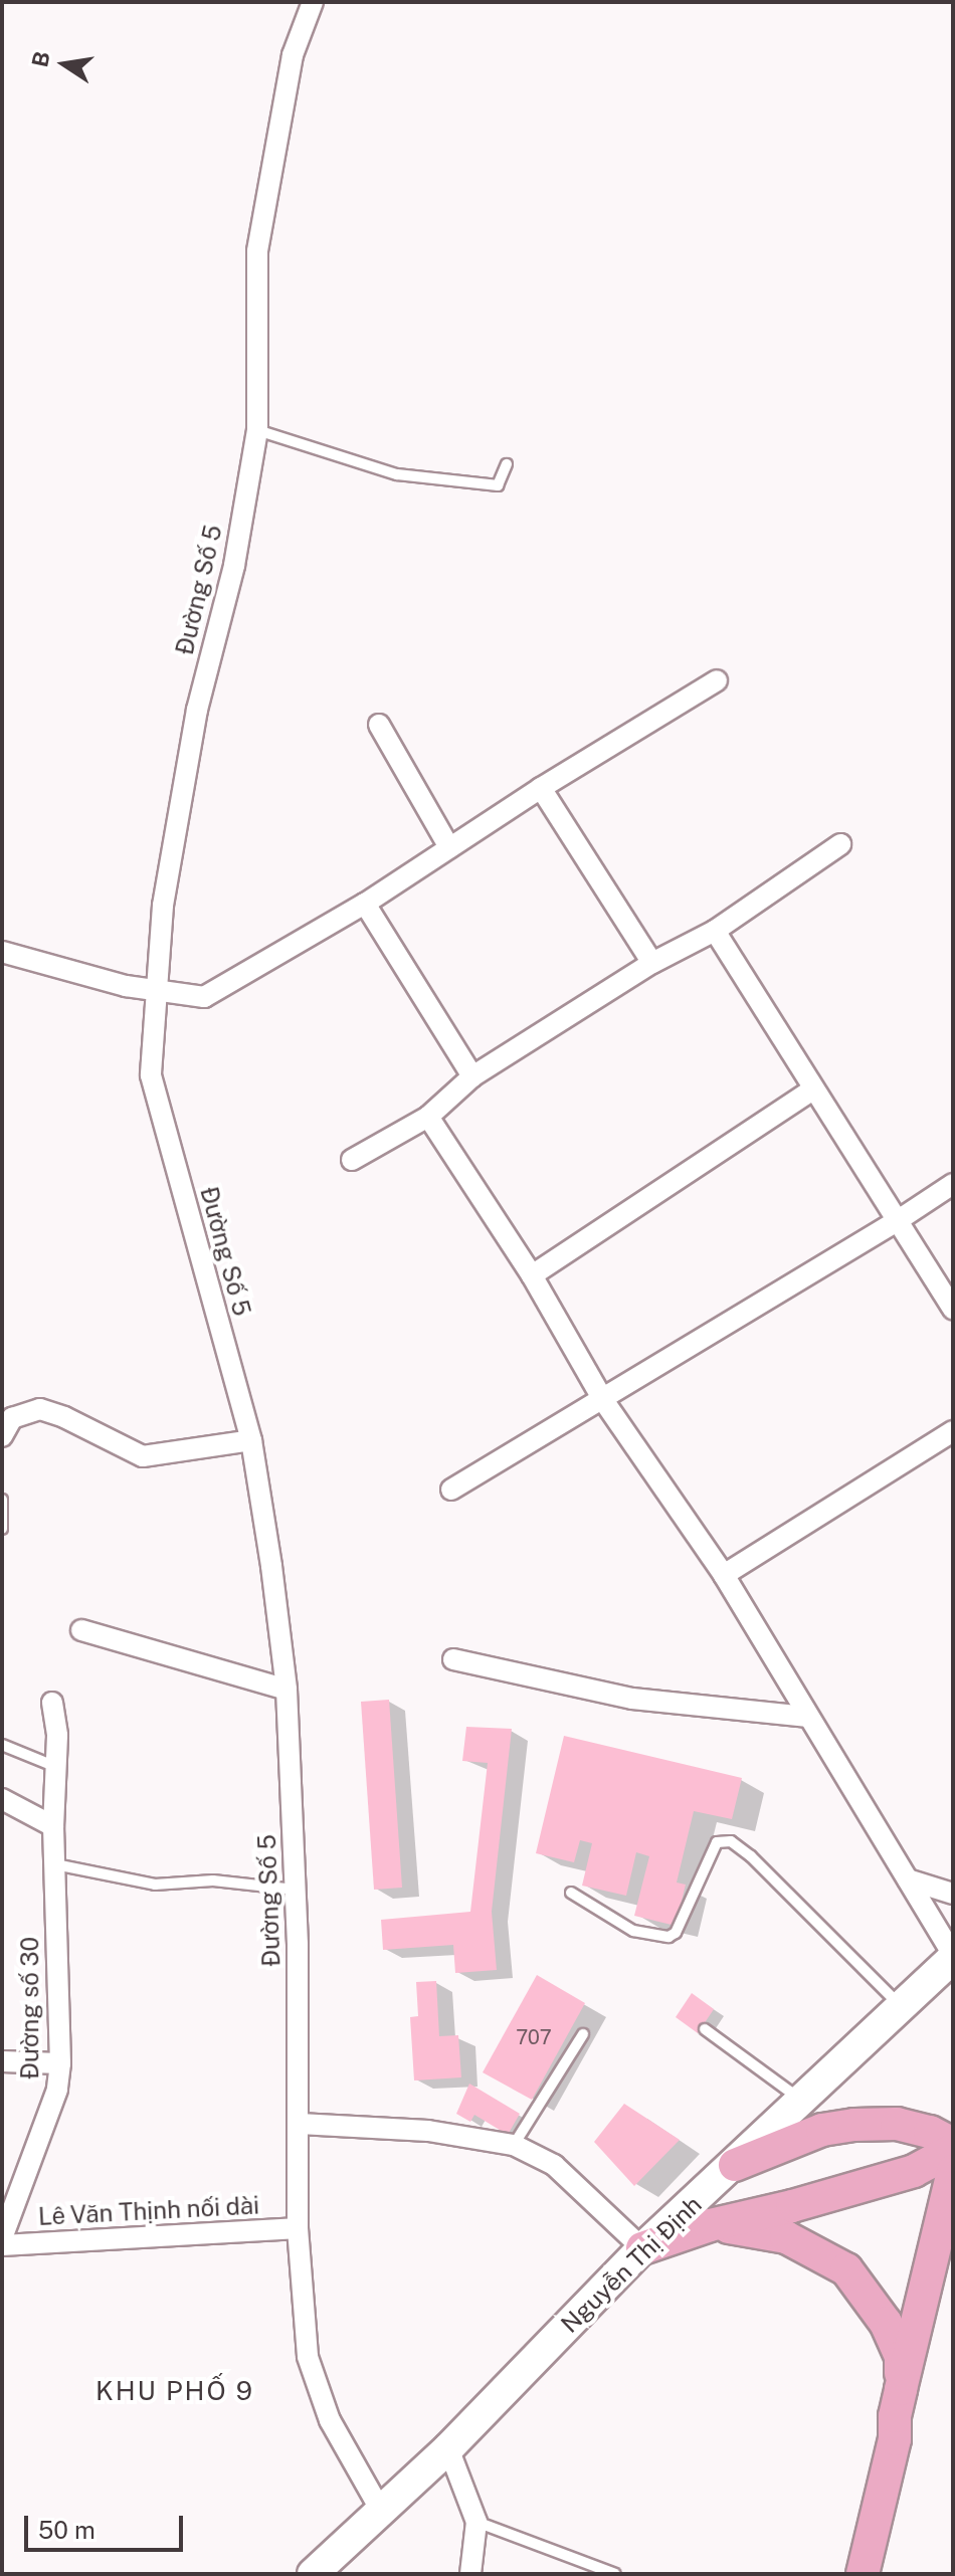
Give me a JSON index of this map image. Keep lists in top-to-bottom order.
{
  "streets": {
    "main road": ["Nguyễn Thị Định"],
    "street": ["Đường Số 5", "Đường số 30", "Lê Văn Thịnh nối dài"]
  },
  "crossings": [
    ["Đường Số 5", "Lê Văn Thịnh nối dài"],
    ["Đường Số 5", "Nguyễn Thị Định"]
  ],
  "districts": ["KHU PHỐ 9"],
  "house_numbers": ["707"],
  "scale_bar": "50 m",
  "north": "left"
}
